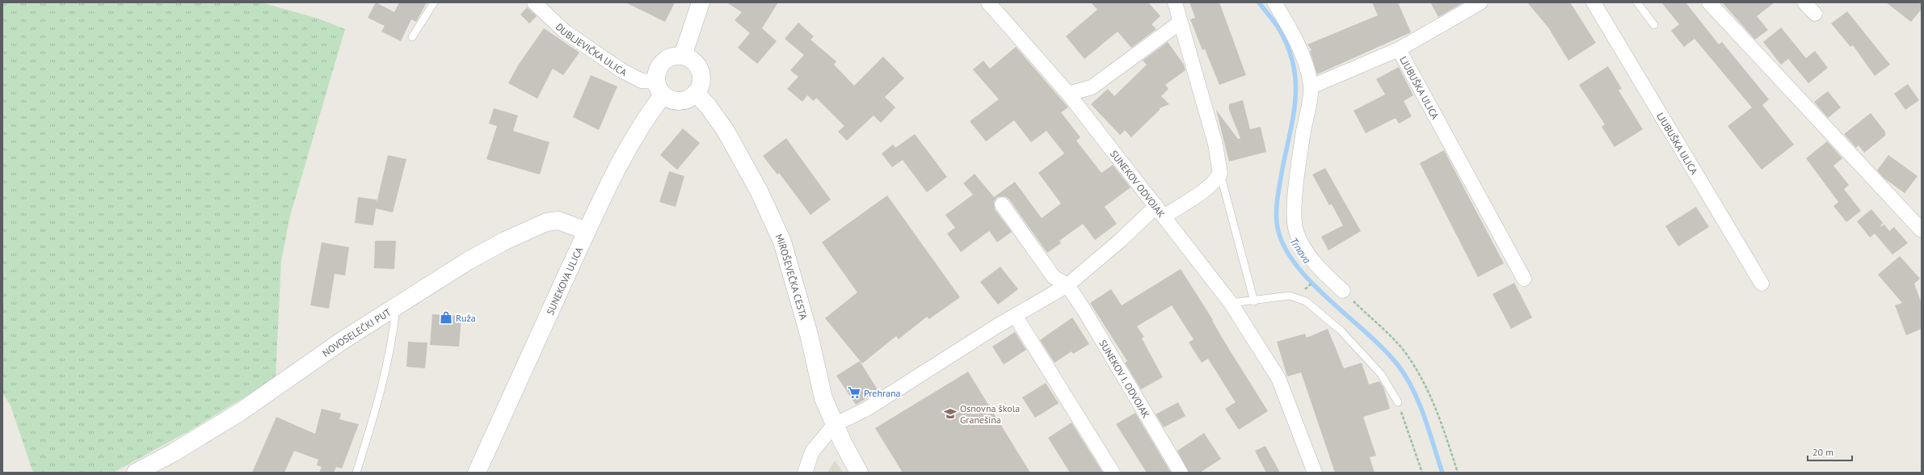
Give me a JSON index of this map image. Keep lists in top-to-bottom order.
{
  "streets": {
    "street": [
      "DUBLJEVIČKA ULICA",
      "LJUBUŠKA ULICA",
      "SUNEKOV ODVOJAK",
      "MIROŠEVEČKA CESTA",
      "SUNEKOVA ULICA",
      "NOVOSELEČKI PUT",
      "SUNEKOV I. ODVOJAK"
    ]
  },
  "crossings": [
    ["DUBLJEVIČKA ULICA", "MIROŠEVEČKA CESTA"],
    ["DUBLJEVIČKA ULICA", "SUNEKOVA ULICA"],
    ["MIROŠEVEČKA CESTA", "SUNEKOVA ULICA"],
    ["SUNEKOVA ULICA", "NOVOSELEČKI PUT"]
  ],
  "water": ["Trnava"],
  "places": {
    "shop": ["Ruža"],
    "supermarket": ["Prehrana"],
    "school or university": ["Osnovna škola Granešina"]
  },
  "scale_bar": "20 m"
}
